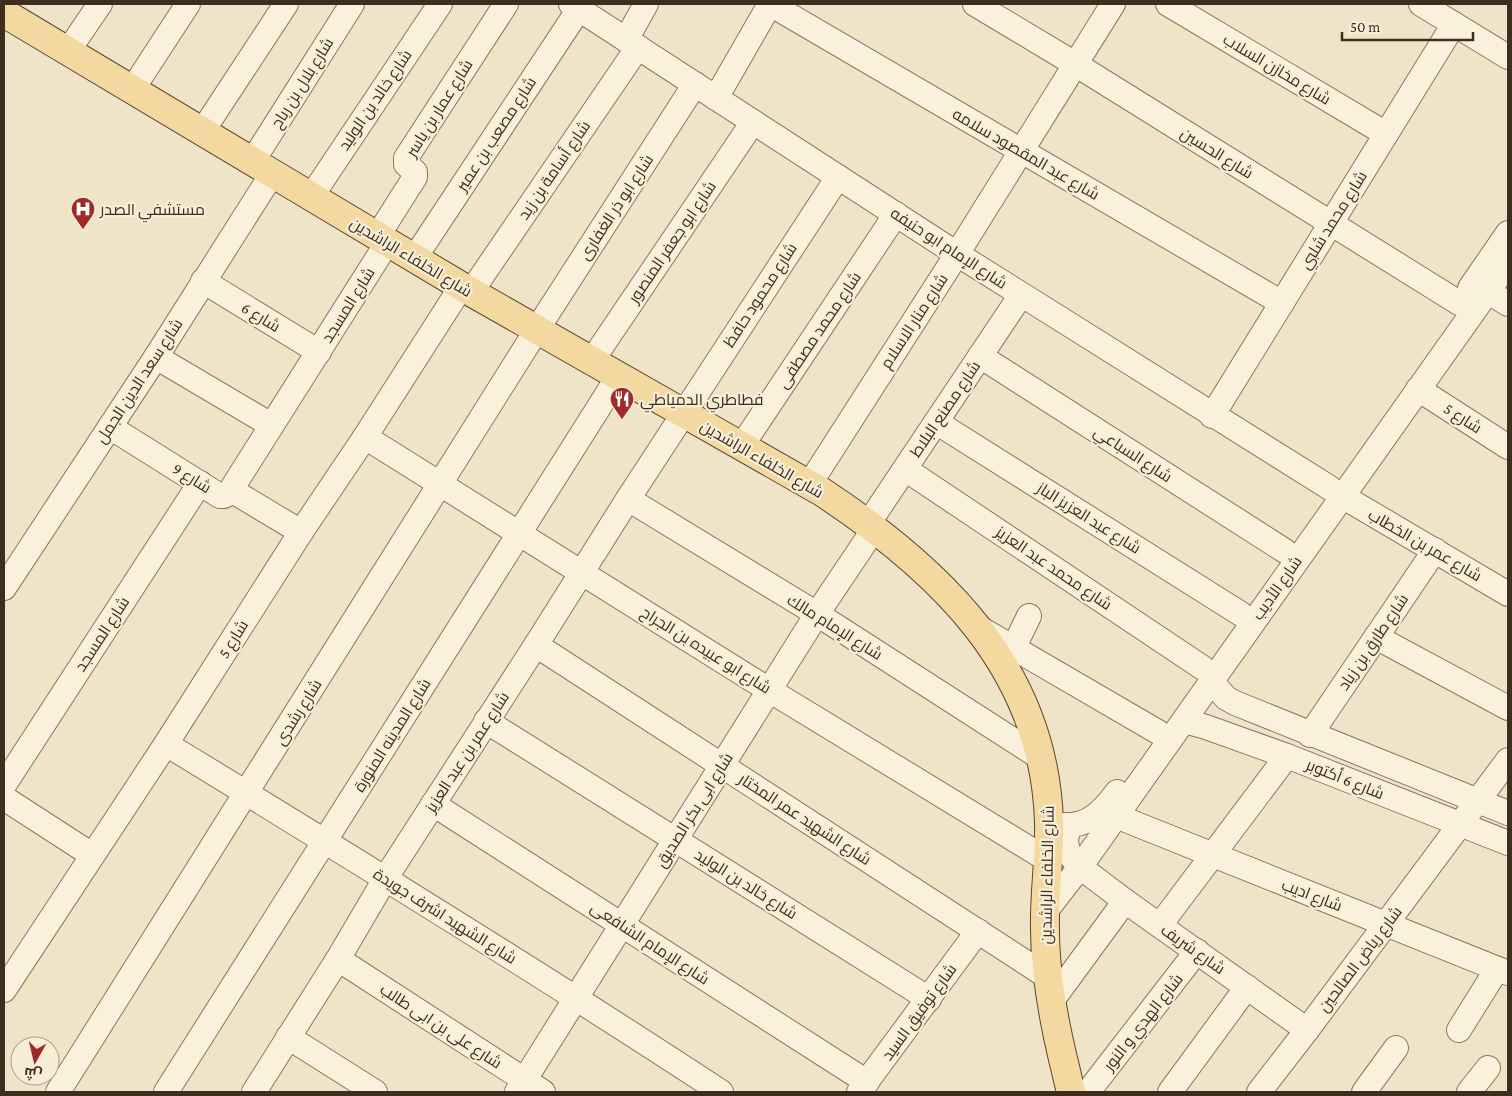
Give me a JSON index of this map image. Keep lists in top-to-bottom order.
{
  "streets": {
    "main road": ["شارع الخلفاء الراشدين"],
    "street": [
      "شارع مخازن السلاب",
      "شارع بلال بن رباح",
      "شارع خالد بن الوليد",
      "شارع عمار بن ياسر",
      "شارع مصعب بن عمير",
      "شارع الحسين",
      "شارع عبد المقصود سلامه",
      "شارع أسامة بن زيد",
      "شارع ابو ذر الغفارى",
      "شارع محمد شلبي",
      "شارع ابو جعفر المنصور",
      "شارع الإمام ابو حنيفه",
      "شارع محمود حافظ",
      "شارع المسجد",
      "شارع 6",
      "شارع منار الاسلام",
      "شارع محمد مصطفى",
      "شارع سعد الدين الجمل",
      "شارع مصنع البلاط",
      "شارع 5",
      "شارع السباعي",
      "شارع 9",
      "شارع عبد العزيز الباز",
      "شارع عمر بن الخطاب",
      "شارع محمد عبد العزيز",
      "شارع الأديب",
      "شارع الإمام مالك",
      "شارع طارق بن زياد",
      "شارع ابو عبيده بن الجراح",
      "شارع رشدى",
      "شارع المدينه المنورة",
      "شارع عمر بن عبد العزيز",
      "شارع 6 أكتوبر",
      "شارع ابى بكر الصديق",
      "شارع الشهيد عمر المختار",
      "شارع اديب",
      "شارع الشهيد اشرف جويدة",
      "شارع الإمام الشافعى",
      "شارع شريف",
      "شارع رياض الصالحين",
      "شارع توفيق السيد",
      "شارع الهدي و النور",
      "شارع على بن ابى طالب"
    ]
  },
  "crossings": [
    ["شارع مخازن السلاب", "شارع محمد شلبي"],
    ["شارع بلال بن رباح", "شارع الخلفاء الراشدين"],
    ["شارع بلال بن رباح", "شارع سعد الدين الجمل"],
    ["شارع خالد بن الوليد", "شارع الخلفاء الراشدين"],
    ["شارع خالد بن الوليد", "شارع عمر بن عبد العزيز"],
    ["شارع خالد بن الوليد", "شارع ابى بكر الصديق"],
    ["شارع خالد بن الوليد", "شارع توفيق السيد"],
    ["شارع عمار بن ياسر", "شارع الخلفاء الراشدين"],
    ["شارع عمار بن ياسر", "شارع المسجد"],
    ["شارع مصعب بن عمير", "شارع الإمام ابو حنيفه"],
    ["شارع مصعب بن عمير", "شارع الخلفاء الراشدين"],
    ["شارع الحسين", "شارع محمد شلبي"],
    ["شارع الحسين", "شارع منار الاسلام"],
    ["شارع الحسين", "شارع الأديب"],
    ["شارع عبد المقصود سلامه", "شارع محمد شلبي"],
    ["شارع عبد المقصود سلامه", "شارع منار الاسلام"],
    ["شارع أسامة بن زيد", "شارع الإمام ابو حنيفه"],
    ["شارع أسامة بن زيد", "شارع الخلفاء الراشدين"],
    ["شارع أسامة بن زيد", "شارع 5"],
    ["شارع ابو ذر الغفارى", "شارع الإمام ابو حنيفه"],
    ["شارع ابو ذر الغفارى", "شارع الخلفاء الراشدين"],
    ["شارع ابو ذر الغفارى", "شارع رشدى"],
    ["شارع محمد شلبي", "شارع الإمام ابو حنيفه"],
    ["شارع ابو جعفر المنصور", "شارع الإمام ابو حنيفه"],
    ["شارع ابو جعفر المنصور", "شارع الخلفاء الراشدين"],
    ["شارع الإمام ابو حنيفه", "شارع محمود حافظ"],
    ["شارع الإمام ابو حنيفه", "شارع منار الاسلام"],
    ["شارع الإمام ابو حنيفه", "شارع محمد مصطفى"],
    ["شارع الإمام ابو حنيفه", "شارع مصنع البلاط"],
    ["شارع الإمام ابو حنيفه", "شارع عمر بن الخطاب"],
    ["شارع الإمام ابو حنيفه", "شارع الأديب"],
    ["شارع الخلفاء الراشدين", "شارع محمود حافظ"],
    ["شارع الخلفاء الراشدين", "شارع المسجد"],
    ["شارع الخلفاء الراشدين", "شارع منار الاسلام"],
    ["شارع الخلفاء الراشدين", "شارع محمد مصطفى"],
    ["شارع الخلفاء الراشدين", "شارع سعد الدين الجمل"],
    ["شارع الخلفاء الراشدين", "شارع مصنع البلاط"],
    ["شارع الخلفاء الراشدين", "شارع 5"],
    ["شارع الخلفاء الراشدين", "شارع الأديب"],
    ["شارع الخلفاء الراشدين", "شارع الإمام مالك"],
    ["شارع الخلفاء الراشدين", "شارع ابو عبيده بن الجراح"],
    ["شارع الخلفاء الراشدين", "شارع رشدى"],
    ["شارع الخلفاء الراشدين", "شارع المدينه المنورة"],
    ["شارع الخلفاء الراشدين", "شارع عمر بن عبد العزيز"],
    ["شارع الخلفاء الراشدين", "شارع ابى بكر الصديق"],
    ["شارع الخلفاء الراشدين", "شارع الشهيد عمر المختار"],
    ["شارع محمود حافظ", "شارع عمر بن عبد العزيز"],
    ["شارع المسجد", "شارع 6"],
    ["شارع المسجد", "شارع 9"],
    ["شارع 6", "شارع سعد الدين الجمل"],
    ["شارع سعد الدين الجمل", "شارع 9"],
    ["شارع مصنع البلاط", "شارع السباعي"],
    ["شارع مصنع البلاط", "شارع عبد العزيز الباز"],
    ["شارع مصنع البلاط", "شارع محمد عبد العزيز"],
    ["شارع مصنع البلاط", "شارع ابى بكر الصديق"],
    ["شارع 5", "شارع 9"],
    ["شارع 5", "شارع الأديب"],
    ["شارع 5", "شارع ابو عبيده بن الجراح"],
    ["شارع 5", "شارع الشهيد اشرف جويدة"],
    ["شارع السباعي", "شارع الأديب"],
    ["شارع عبد العزيز الباز", "شارع الأديب"],
    ["شارع عمر بن الخطاب", "شارع الأديب"],
    ["شارع عمر بن الخطاب", "شارع طارق بن زياد"],
    ["شارع محمد عبد العزيز", "شارع الأديب"],
    ["شارع محمد عبد العزيز", "شارع 6 أكتوبر"],
    ["شارع الأديب", "شارع 6 أكتوبر"],
    ["شارع الأديب", "شارع اديب"],
    ["شارع الأديب", "شارع شريف"],
    ["شارع الإمام مالك", "شارع عمر بن عبد العزيز"],
    ["شارع الإمام مالك", "شارع ابى بكر الصديق"],
    ["شارع طارق بن زياد", "شارع 6 أكتوبر"],
    ["شارع ابو عبيده بن الجراح", "شارع رشدى"],
    ["شارع ابو عبيده بن الجراح", "شارع المدينه المنورة"],
    ["شارع ابو عبيده بن الجراح", "شارع عمر بن عبد العزيز"],
    ["شارع ابو عبيده بن الجراح", "شارع ابى بكر الصديق"],
    ["شارع رشدى", "شارع الشهيد اشرف جويدة"],
    ["شارع المدينه المنورة", "شارع الشهيد اشرف جويدة"],
    ["شارع عمر بن عبد العزيز", "شارع الشهيد عمر المختار"],
    ["شارع عمر بن عبد العزيز", "شارع الشهيد اشرف جويدة"],
    ["شارع عمر بن عبد العزيز", "شارع الإمام الشافعى"],
    ["شارع عمر بن عبد العزيز", "شارع على بن ابى طالب"],
    ["شارع 6 أكتوبر", "شارع رياض الصالحين"],
    ["شارع ابى بكر الصديق", "شارع الشهيد عمر المختار"],
    ["شارع ابى بكر الصديق", "شارع الشهيد اشرف جويدة"],
    ["شارع ابى بكر الصديق", "شارع الإمام الشافعى"],
    ["شارع ابى بكر الصديق", "شارع على بن ابى طالب"],
    ["شارع الشهيد عمر المختار", "شارع توفيق السيد"],
    ["شارع اديب", "شارع رياض الصالحين"],
    ["شارع الإمام الشافعى", "شارع توفيق السيد"],
    ["شارع شريف", "شارع رياض الصالحين"],
    ["شارع شريف", "شارع الهدي و النور"]
  ],
  "places": {
    "hospital": ["مستشفي الصدر"],
    "restaurant": ["فطاطري الدمياطي"]
  },
  "scale_bar": "50 m",
  "north": "bottom"
}
